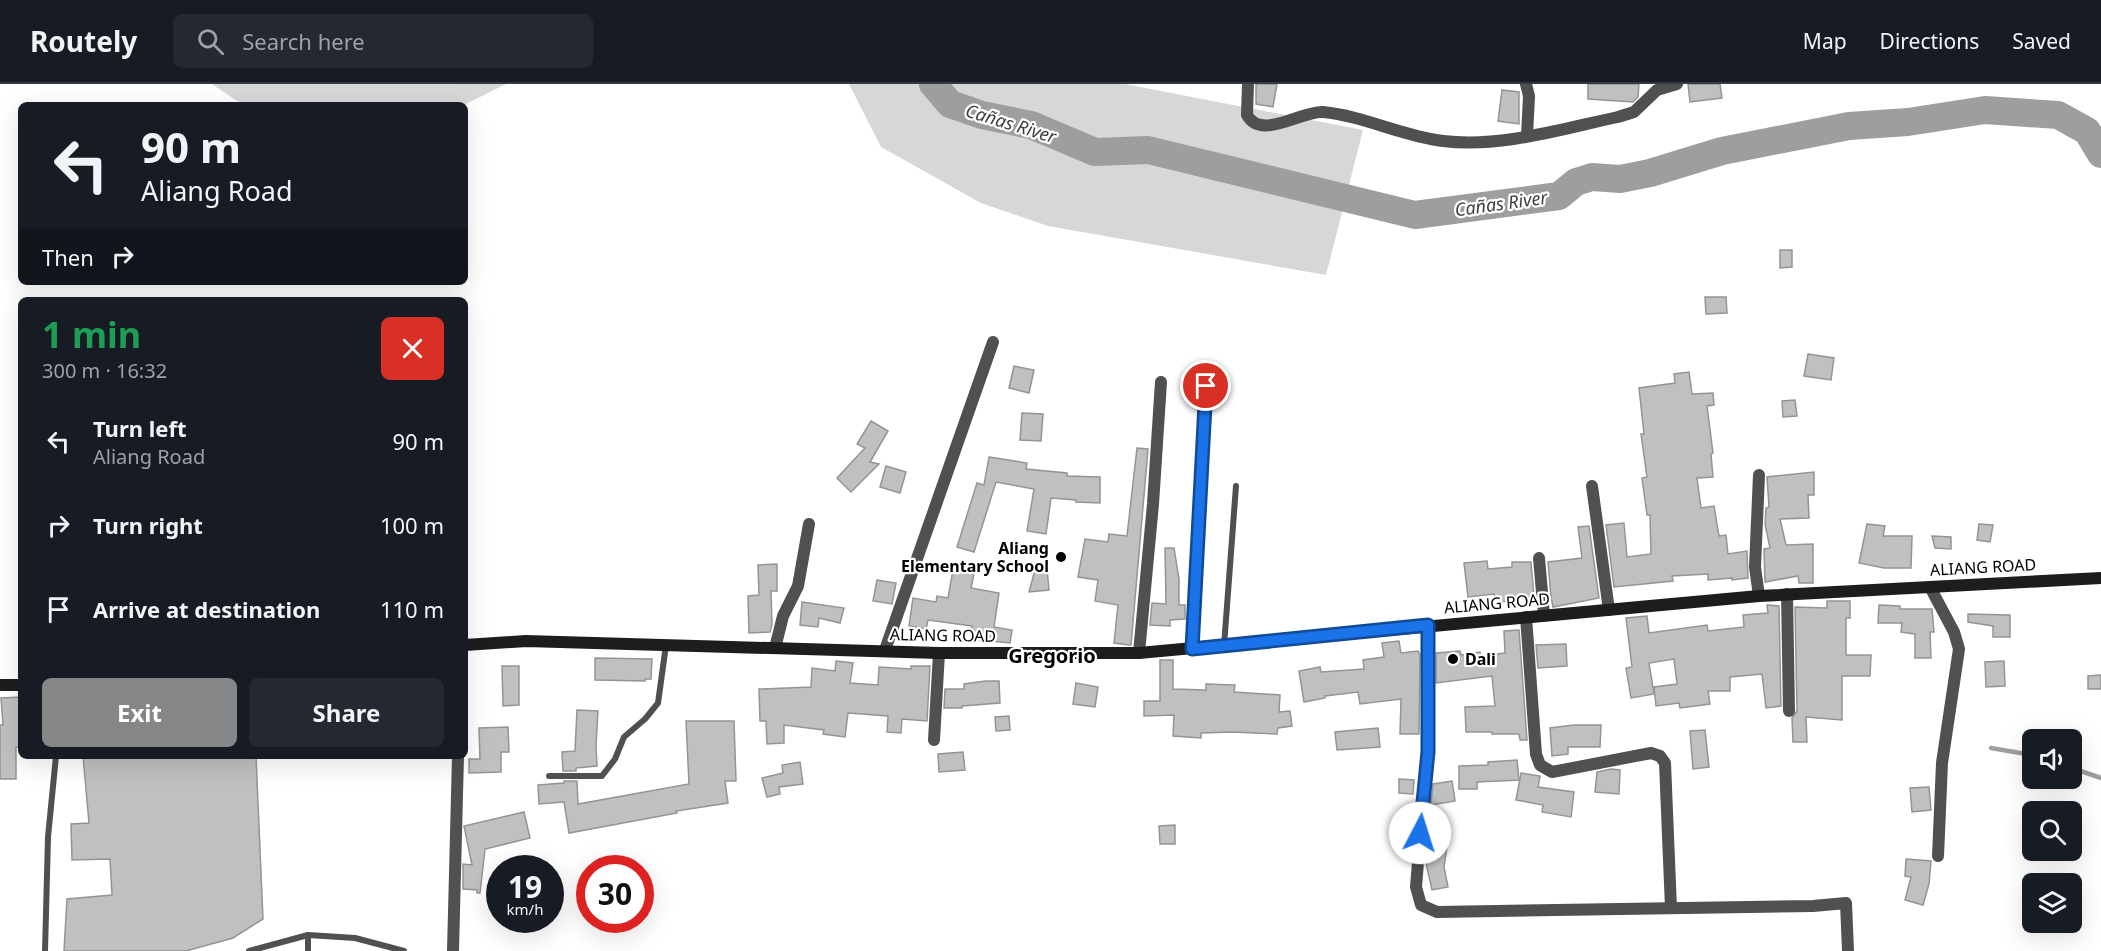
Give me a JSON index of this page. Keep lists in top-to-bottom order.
{
  "streets": {
    "street": ["ALIANG ROAD"]
  },
  "districts": ["Gregorio"],
  "water": ["Cañas River"],
  "places": ["Aliang Elementary School", "Dali"],
  "page": {
    "header": "Routely",
    "search": "Search here",
    "nav": ["Map", "Directions", "Saved"],
    "turn": ["90 m", "Aliang Road"],
    "then": "Then",
    "heading": ["1 min", "300 m · 16:32"],
    "list": [
      {
        "name": "Turn left",
        "note": "Aliang Road",
        "value": "90 m"
      },
      {
        "name": "Turn right",
        "value": "100 m"
      },
      {
        "name": "Arrive at destination",
        "value": "110 m"
      }
    ],
    "buttons": ["Exit", "Share"],
    "speed": "19 km/h",
    "limit": "30"
  }
}
